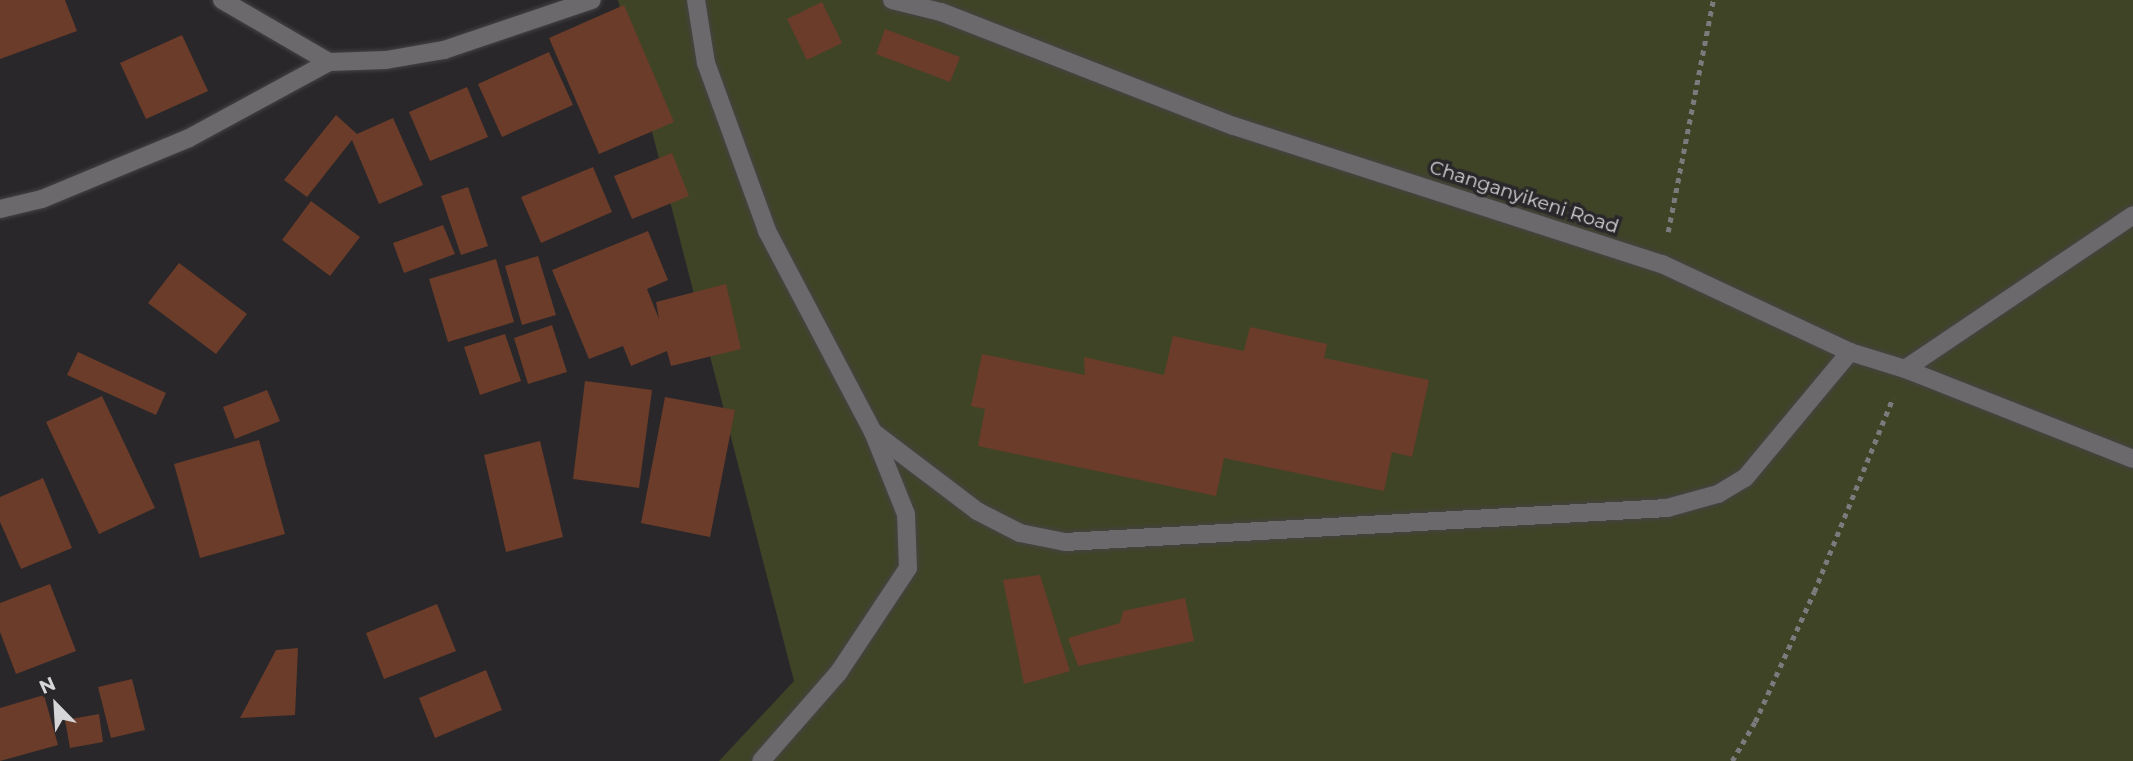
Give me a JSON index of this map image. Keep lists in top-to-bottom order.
{
  "streets": {
    "street": ["Changanyikeni Road"]
  },
  "north": "top left"
}
